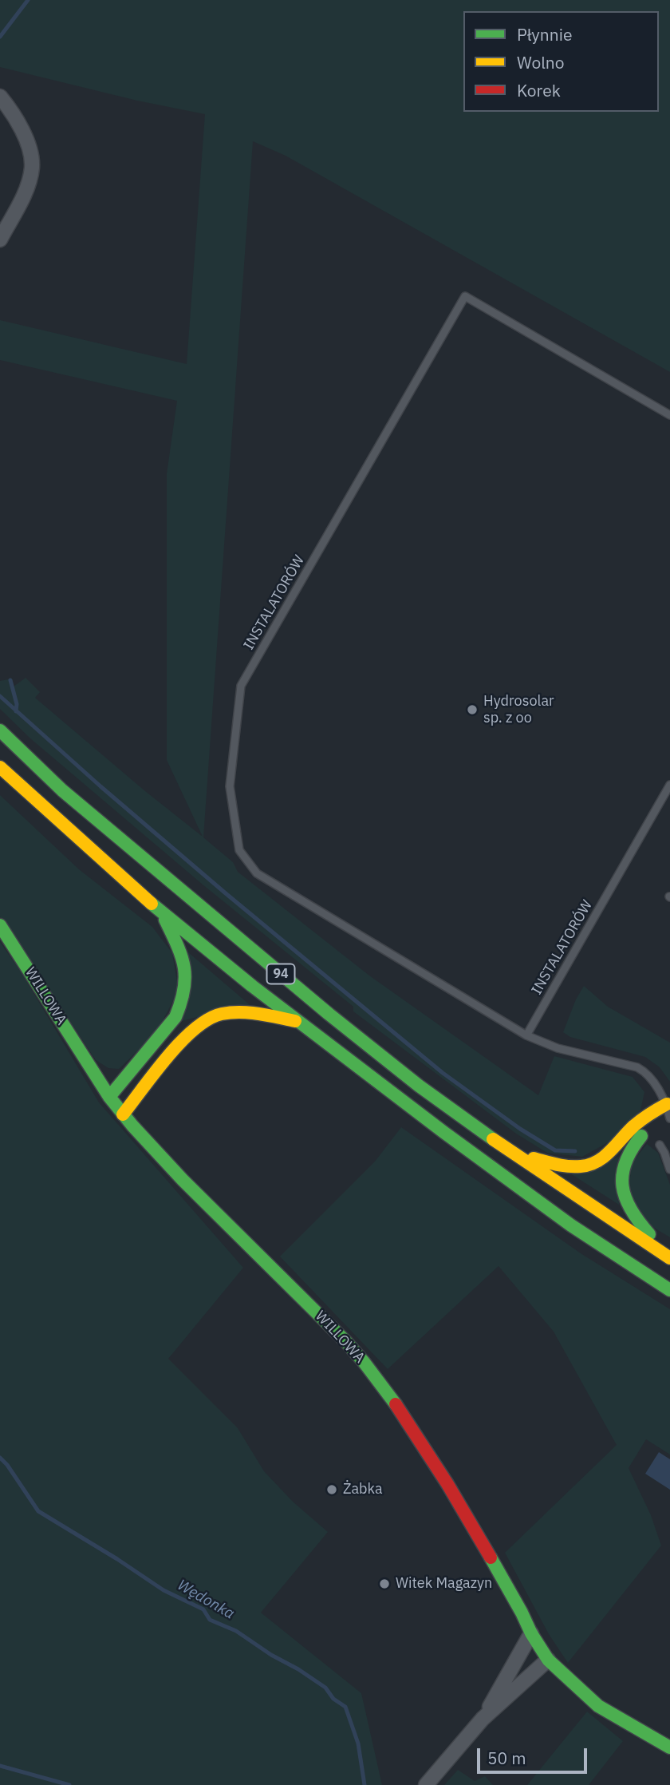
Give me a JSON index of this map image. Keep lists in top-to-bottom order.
{
  "streets": {
    "main road": ["94", "WILLOWA"],
    "lane": ["INSTALATORÓW"]
  },
  "water": ["Wędonka"],
  "places": ["Hydrosolar sp. z oo", "Żabka", "Witek Magazyn"],
  "legend": ["Płynnie", "Wolno", "Korek"],
  "scale_bar": "50 m"
}
